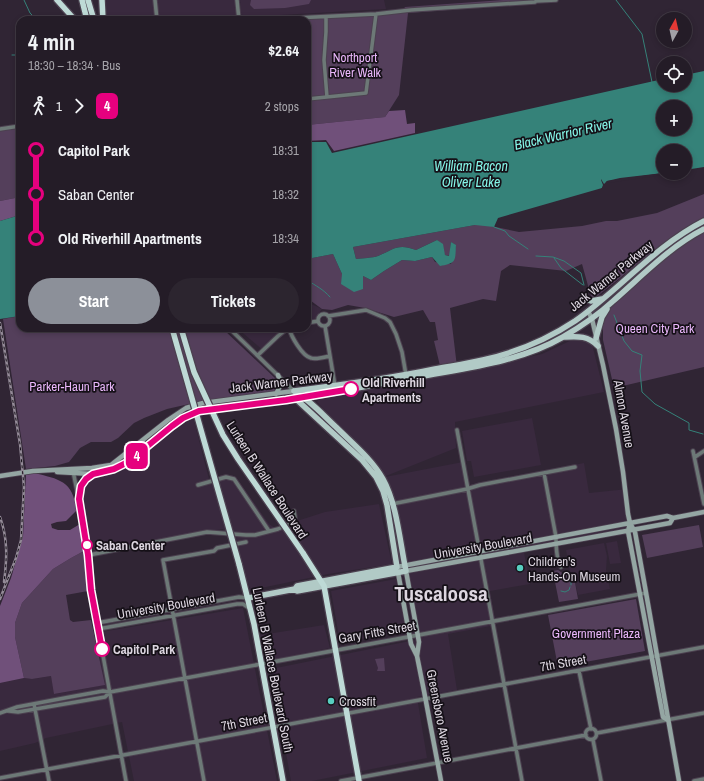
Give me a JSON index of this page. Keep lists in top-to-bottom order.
{
  "streets": {
    "highway": ["Lurleen B Wallace Boulevard", "Lurleen B Wallace Boulevard South"],
    "main road": [
      "Jack Warner Parkway",
      "Almon Avenue",
      "University Boulevard",
      "Greensboro Avenue"
    ],
    "street": ["Gary Fitts Street", "7th Street"]
  },
  "crossings": [
    ["Jack Warner Parkway", "Almon Avenue"],
    ["Jack Warner Parkway", "Greensboro Avenue"],
    ["Almon Avenue", "University Boulevard"],
    ["Almon Avenue", "Gary Fitts Street"],
    ["Almon Avenue", "7th Street"],
    ["Lurleen B Wallace Boulevard", "University Boulevard"],
    ["Lurleen B Wallace Boulevard", "Gary Fitts Street"],
    ["Lurleen B Wallace Boulevard", "7th Street"],
    ["University Boulevard", "Lurleen B Wallace Boulevard South"],
    ["University Boulevard", "Greensboro Avenue"],
    ["Gary Fitts Street", "Lurleen B Wallace Boulevard South"],
    ["Gary Fitts Street", "Greensboro Avenue"],
    ["7th Street", "Lurleen B Wallace Boulevard South"],
    ["7th Street", "Greensboro Avenue"]
  ],
  "districts": ["Tuscaloosa"],
  "water": ["Black Warrior River", "William Bacon Oliver Lake"],
  "parks": [
    "Northport River Walk",
    "Queen City Park",
    "Parker-Haun Park",
    "Government Plaza"
  ],
  "places": [
    "Old Riverhill Apartments",
    "Saban Center",
    "Children's Hands-On Museum",
    "Capitol Park",
    "Crossfit"
  ],
  "lines": ["bus line 4"],
  "north": "top",
  "page": {
    "on_map": "4",
    "map_buttons": ["+", "−"],
    "heading": ["4 min", "18:30 – 18:34 · Bus", "$2.64"],
    "legs": ["1", "4", "2 stops"],
    "list": [
      {
        "name": "Capitol Park",
        "value": "18:31"
      },
      {
        "name": "Saban Center",
        "value": "18:32"
      },
      {
        "name": "Old Riverhill Apartments",
        "value": "18:34"
      }
    ],
    "buttons": ["Start", "Tickets"]
  }
}
